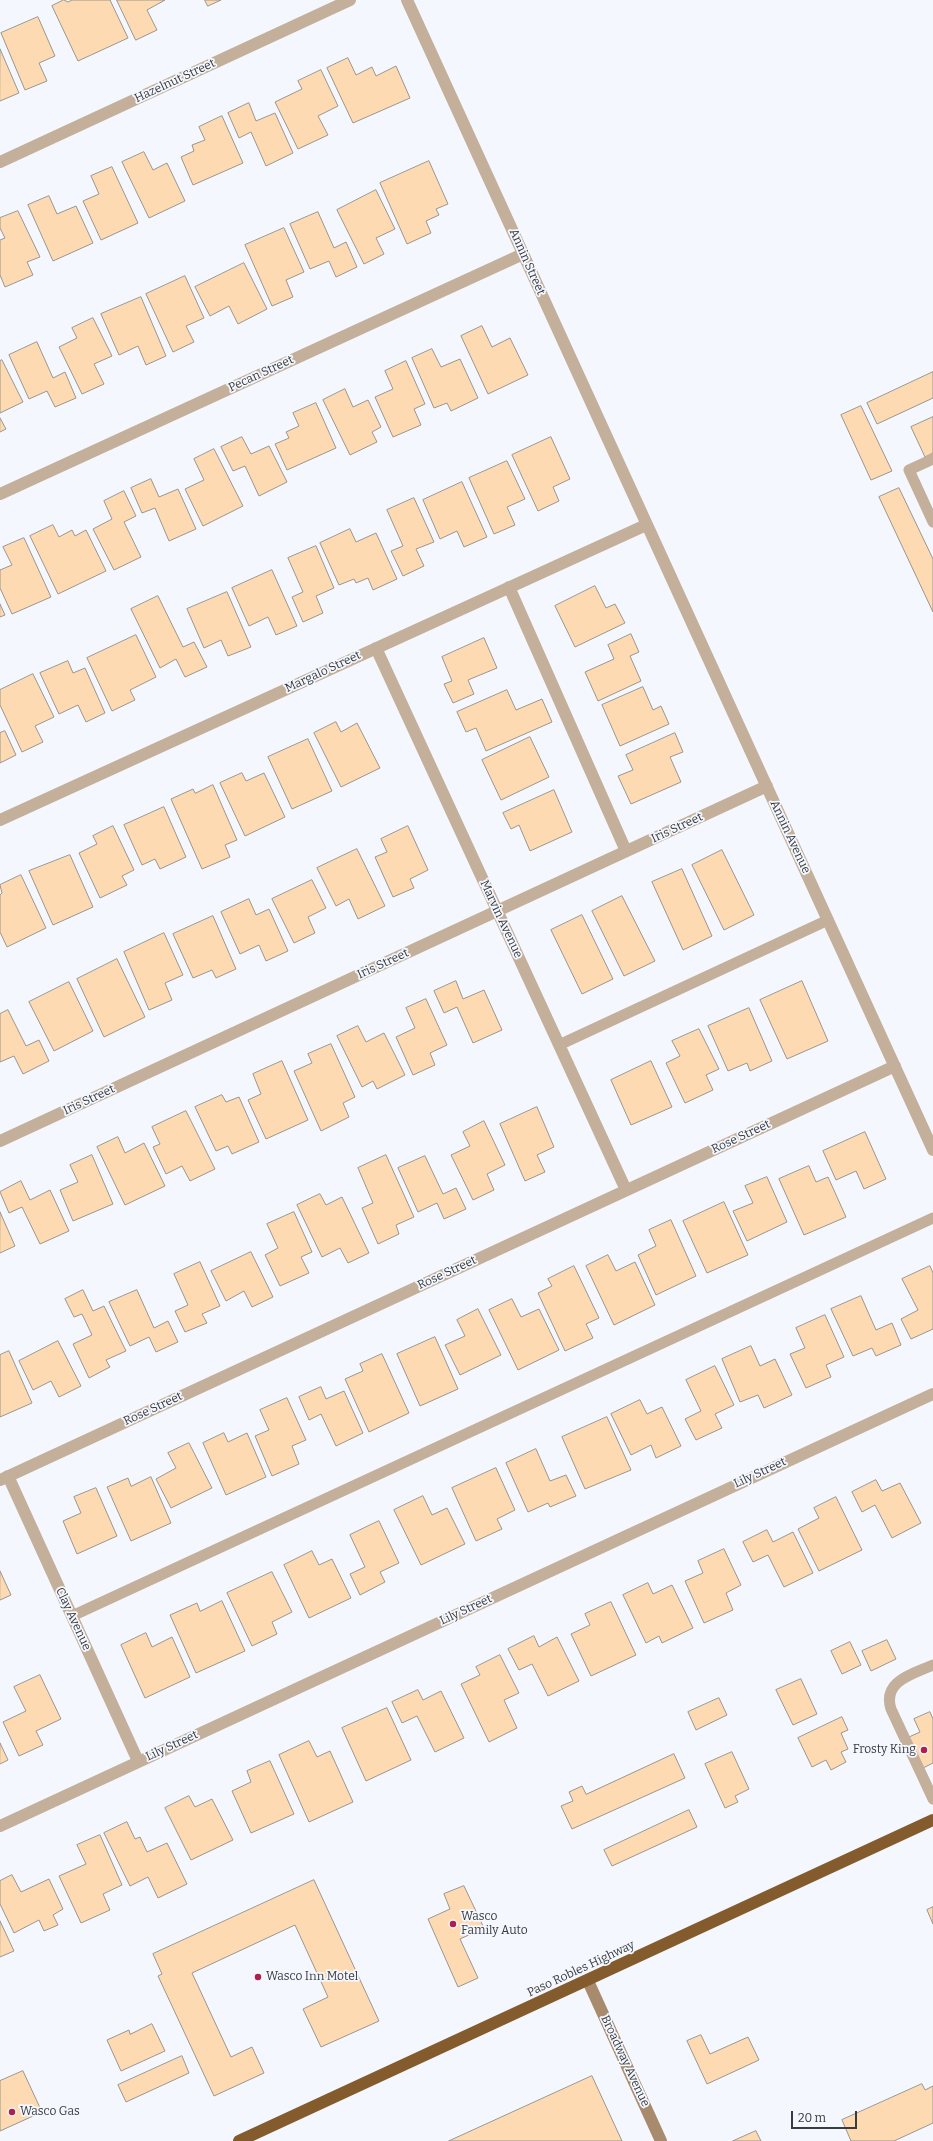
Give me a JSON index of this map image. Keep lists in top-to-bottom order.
{
  "streets": {
    "highway": ["Paso Robles Highway"],
    "street": [
      "Hazelnut Street",
      "Annin Street",
      "Pecan Street",
      "Margalo Street",
      "Iris Street",
      "Annin Avenue",
      "Marvin Avenue",
      "Rose Street",
      "Lily Street",
      "Clay Avenue",
      "Broadway Avenue"
    ]
  },
  "crossings": [
    ["Annin Street", "Pecan Street"],
    ["Annin Street", "Margalo Street"],
    ["Annin Street", "Annin Avenue"],
    ["Margalo Street", "Annin Avenue"],
    ["Margalo Street", "Marvin Avenue"],
    ["Iris Street", "Annin Avenue"],
    ["Iris Street", "Marvin Avenue"],
    ["Annin Avenue", "Rose Street"],
    ["Marvin Avenue", "Rose Street"],
    ["Rose Street", "Clay Avenue"],
    ["Lily Street", "Clay Avenue"],
    ["Paso Robles Highway", "Broadway Avenue"]
  ],
  "places": [
    "Frosty King",
    "Wasco Family Auto",
    "Wasco Inn Motel",
    "Wasco Gas"
  ],
  "scale_bar": "20 m"
}
